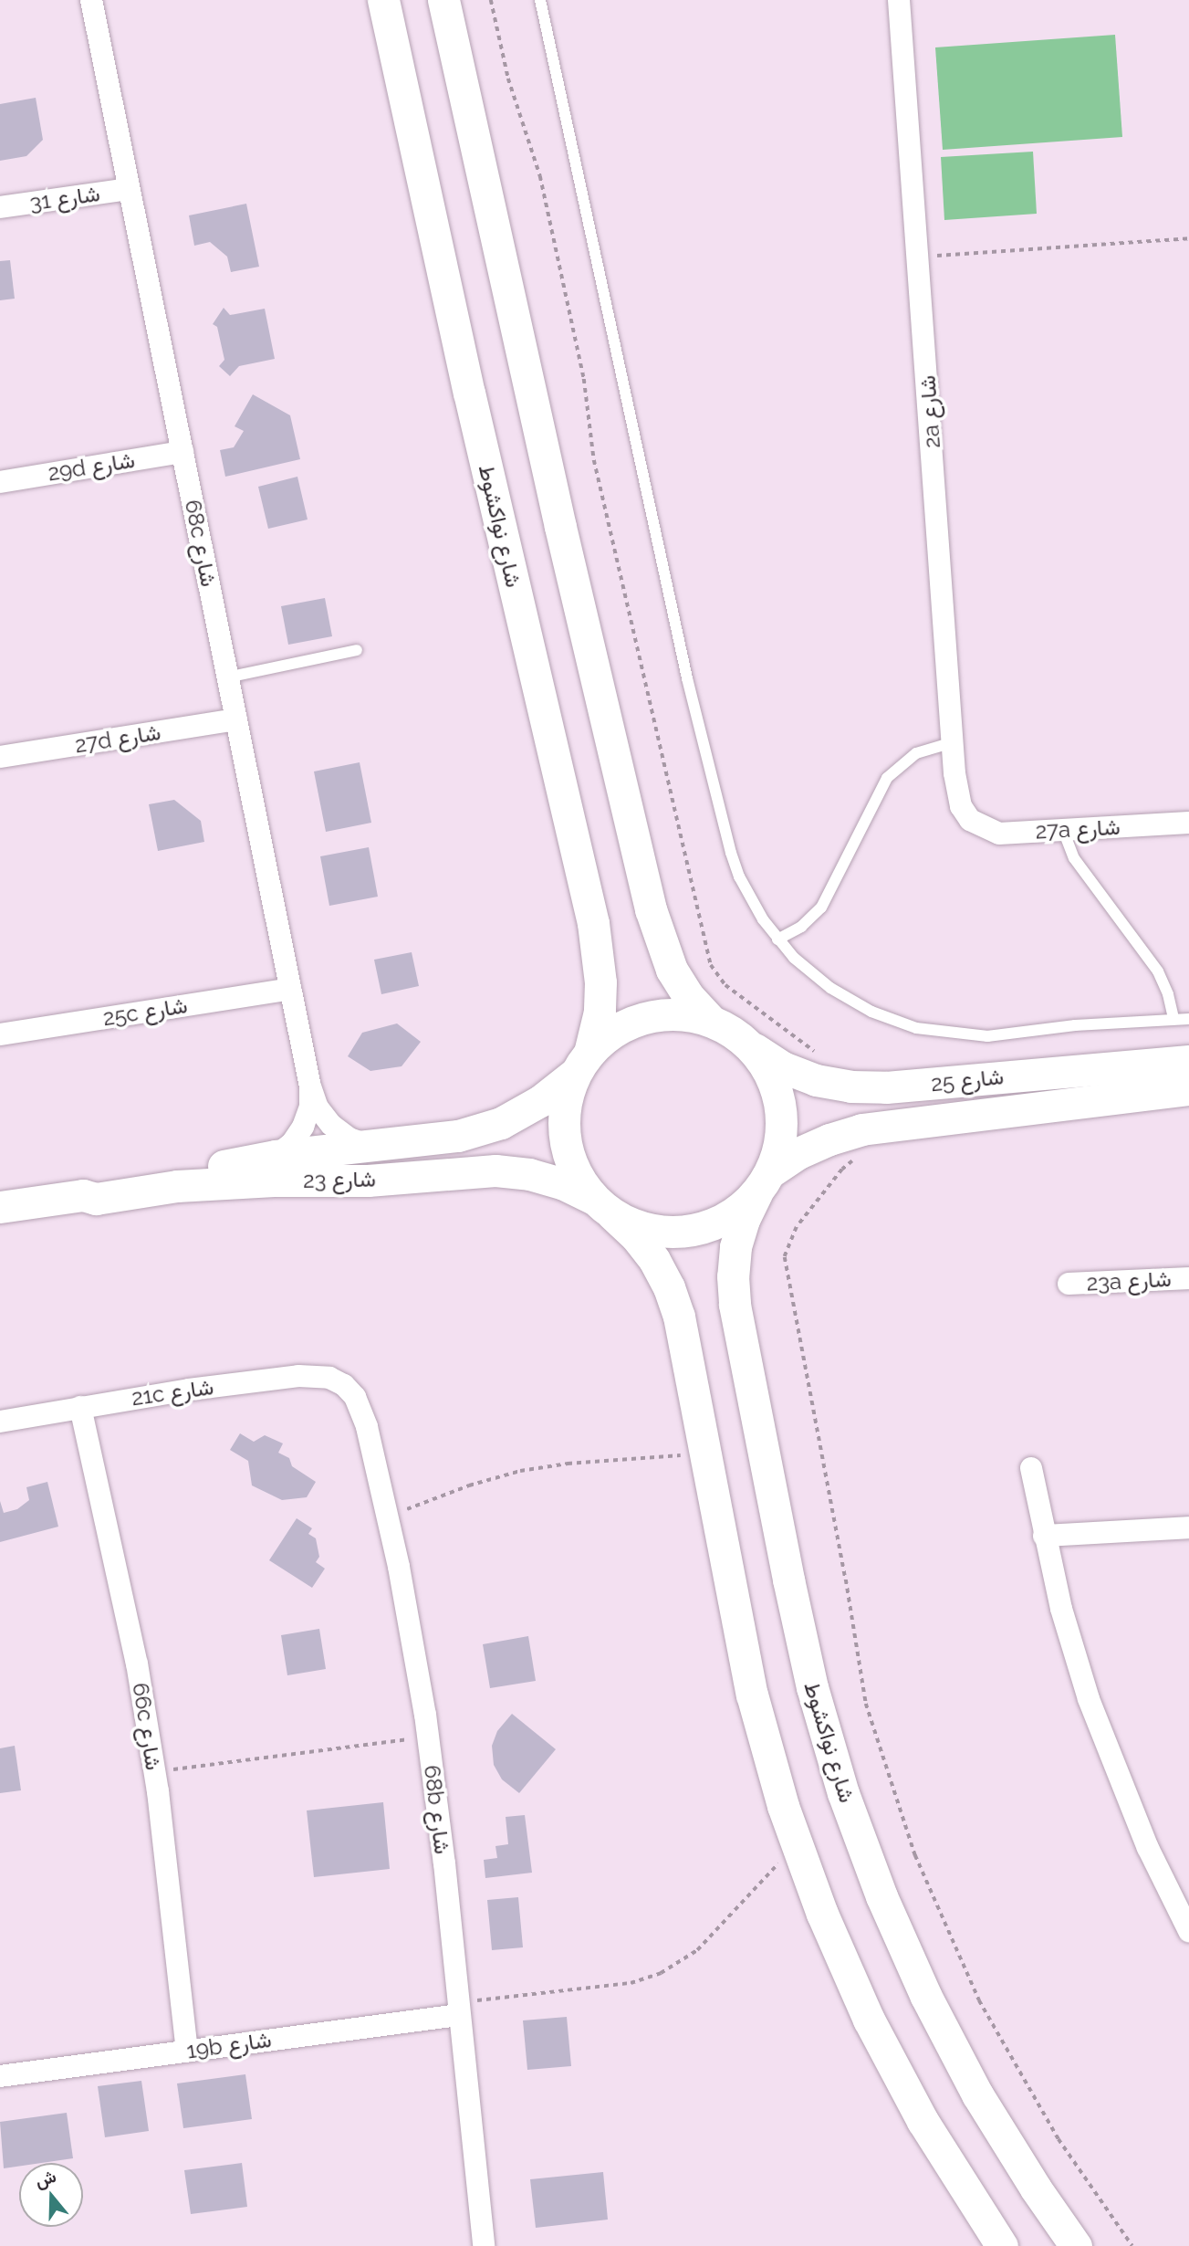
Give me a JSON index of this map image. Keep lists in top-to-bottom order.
{
  "streets": {
    "street": [
      "شارع 31",
      "2a شارع",
      "29d شارع",
      "شارع نواكشوط",
      "68c شارع",
      "27d شارع",
      "27a شارع",
      "25c شارع",
      "شارع 25",
      "شارع 23",
      "23a شارع",
      "21c شارع",
      "66c شارع",
      "68b شارع",
      "19b شارع"
    ]
  },
  "crossings": [
    ["شارع 31", "68c شارع"],
    ["2a شارع", "27a شارع"],
    ["29d شارع", "68c شارع"],
    ["شارع نواكشوط", "شارع 25"],
    ["شارع نواكشوط", "شارع 23"],
    ["68c شارع", "27d شارع"],
    ["68c شارع", "25c شارع"],
    ["68c شارع", "شارع 23"],
    ["شارع 25", "شارع 23"],
    ["21c شارع", "66c شارع"],
    ["21c شارع", "68b شارع"],
    ["66c شارع", "19b شارع"],
    ["68b شارع", "19b شارع"]
  ],
  "north": "top"
}
